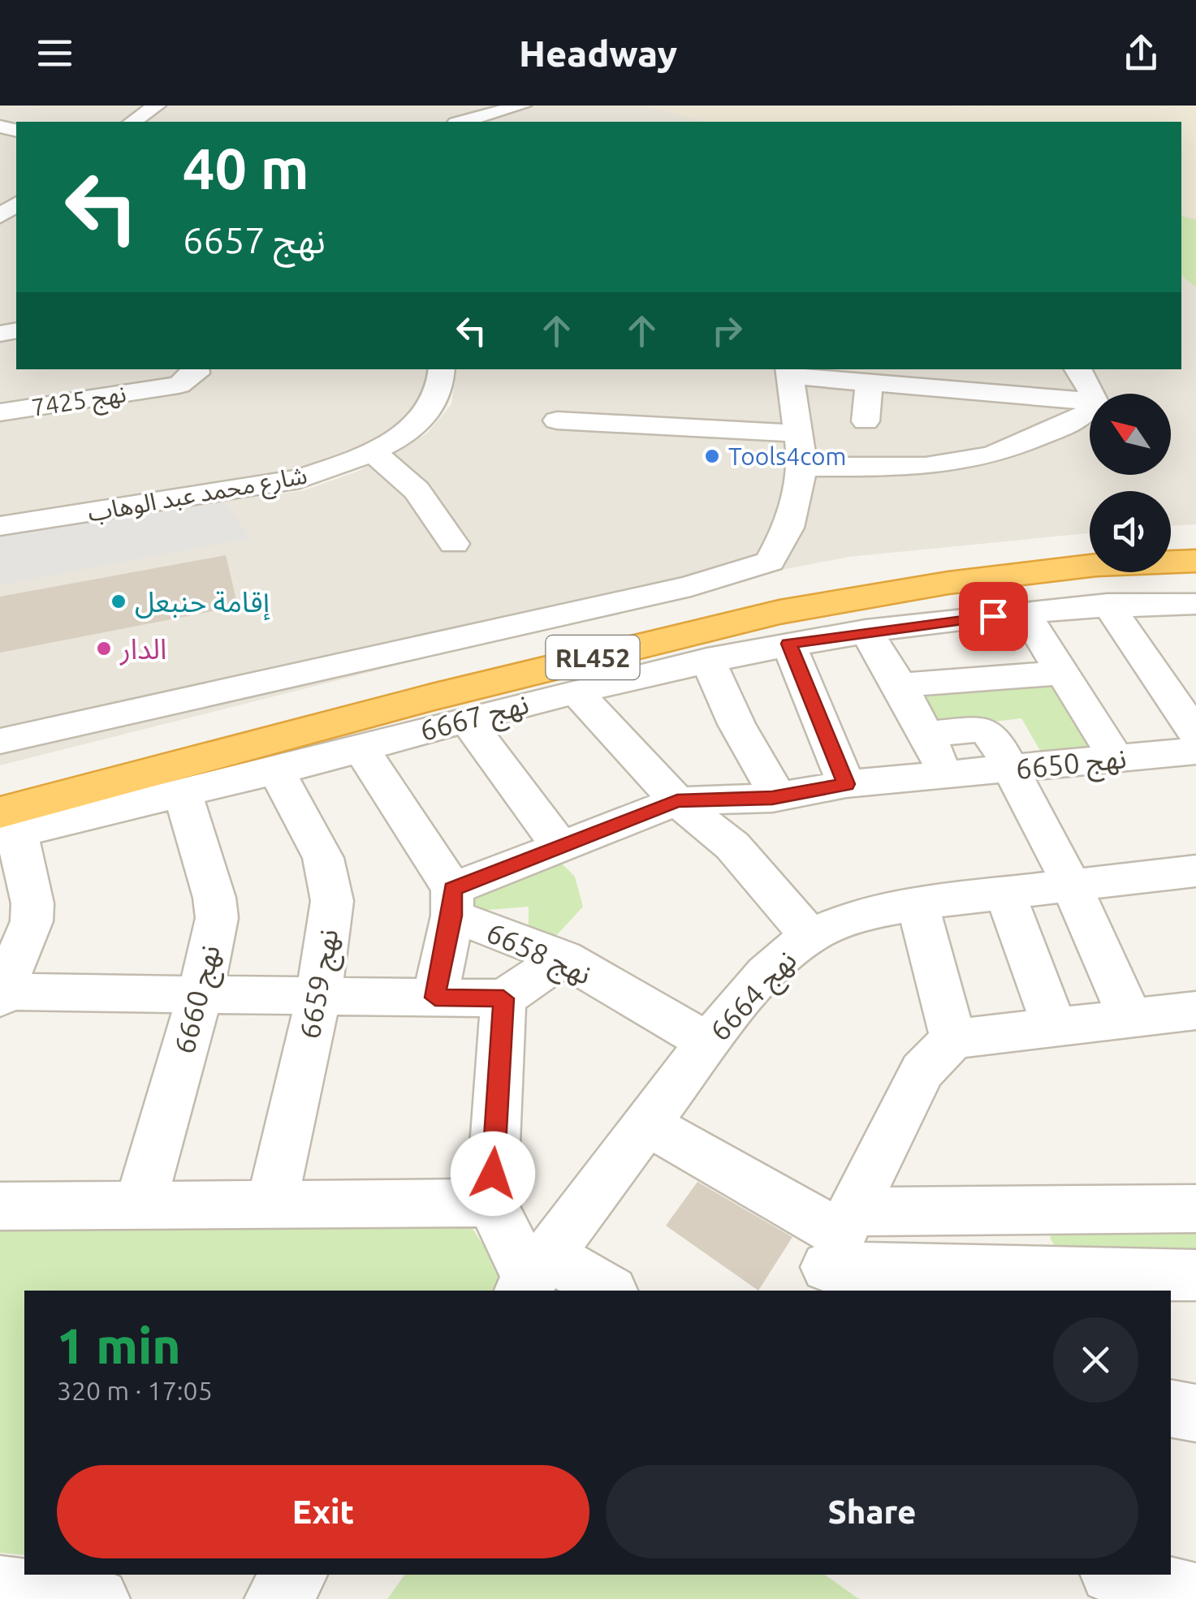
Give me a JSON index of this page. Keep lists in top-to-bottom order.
{
  "streets": {
    "highway": ["RL452"],
    "street": [
      "نهج 7425",
      "شارع محمد عبد الوهاب",
      "نهج 6667",
      "نهج 6650",
      "نهج 6658",
      "نهج 6659",
      "نهج 6664",
      "نهج 6660"
    ]
  },
  "crossings": [
    ["RL452", "نهج 6667"],
    ["نهج 6667", "نهج 6659"],
    ["نهج 6667", "نهج 6660"],
    ["نهج 6658", "نهج 6664"]
  ],
  "places": ["Tools4com", "إقامة حنبعل", "الدار"],
  "north": "top left",
  "page": {
    "header": "Headway",
    "turn": ["40 m", "نهج 6657"],
    "heading": ["1 min", "320 m · 17:05"],
    "buttons": ["Exit", "Share"]
  }
}
